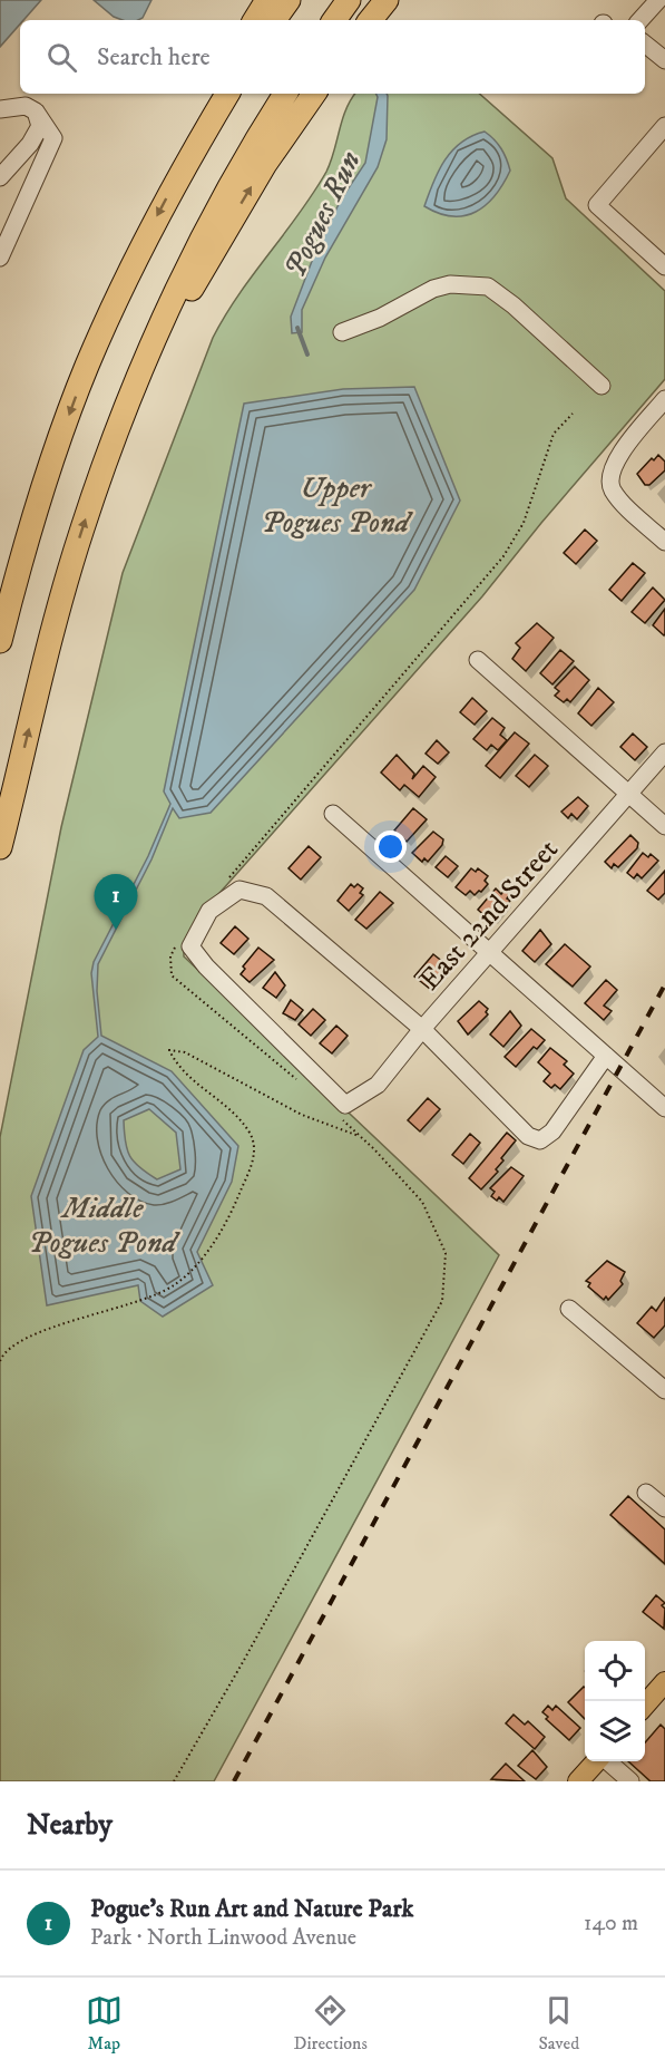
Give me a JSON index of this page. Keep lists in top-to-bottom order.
{
  "streets": {
    "street": ["East 22nd Street"]
  },
  "water": ["Pogues Run", "Upper Pogues Pond", "Middle Pogues Pond"],
  "page": {
    "search": "Search here",
    "pins": "1",
    "heading": "Nearby",
    "list": [
      {
        "mark": "1",
        "name": "Pogue's Run Art and Nature Park",
        "note": "Park · North Linwood Avenue",
        "value": "140 m"
      }
    ],
    "nav": ["Map", "Directions", "Saved"]
  }
}
